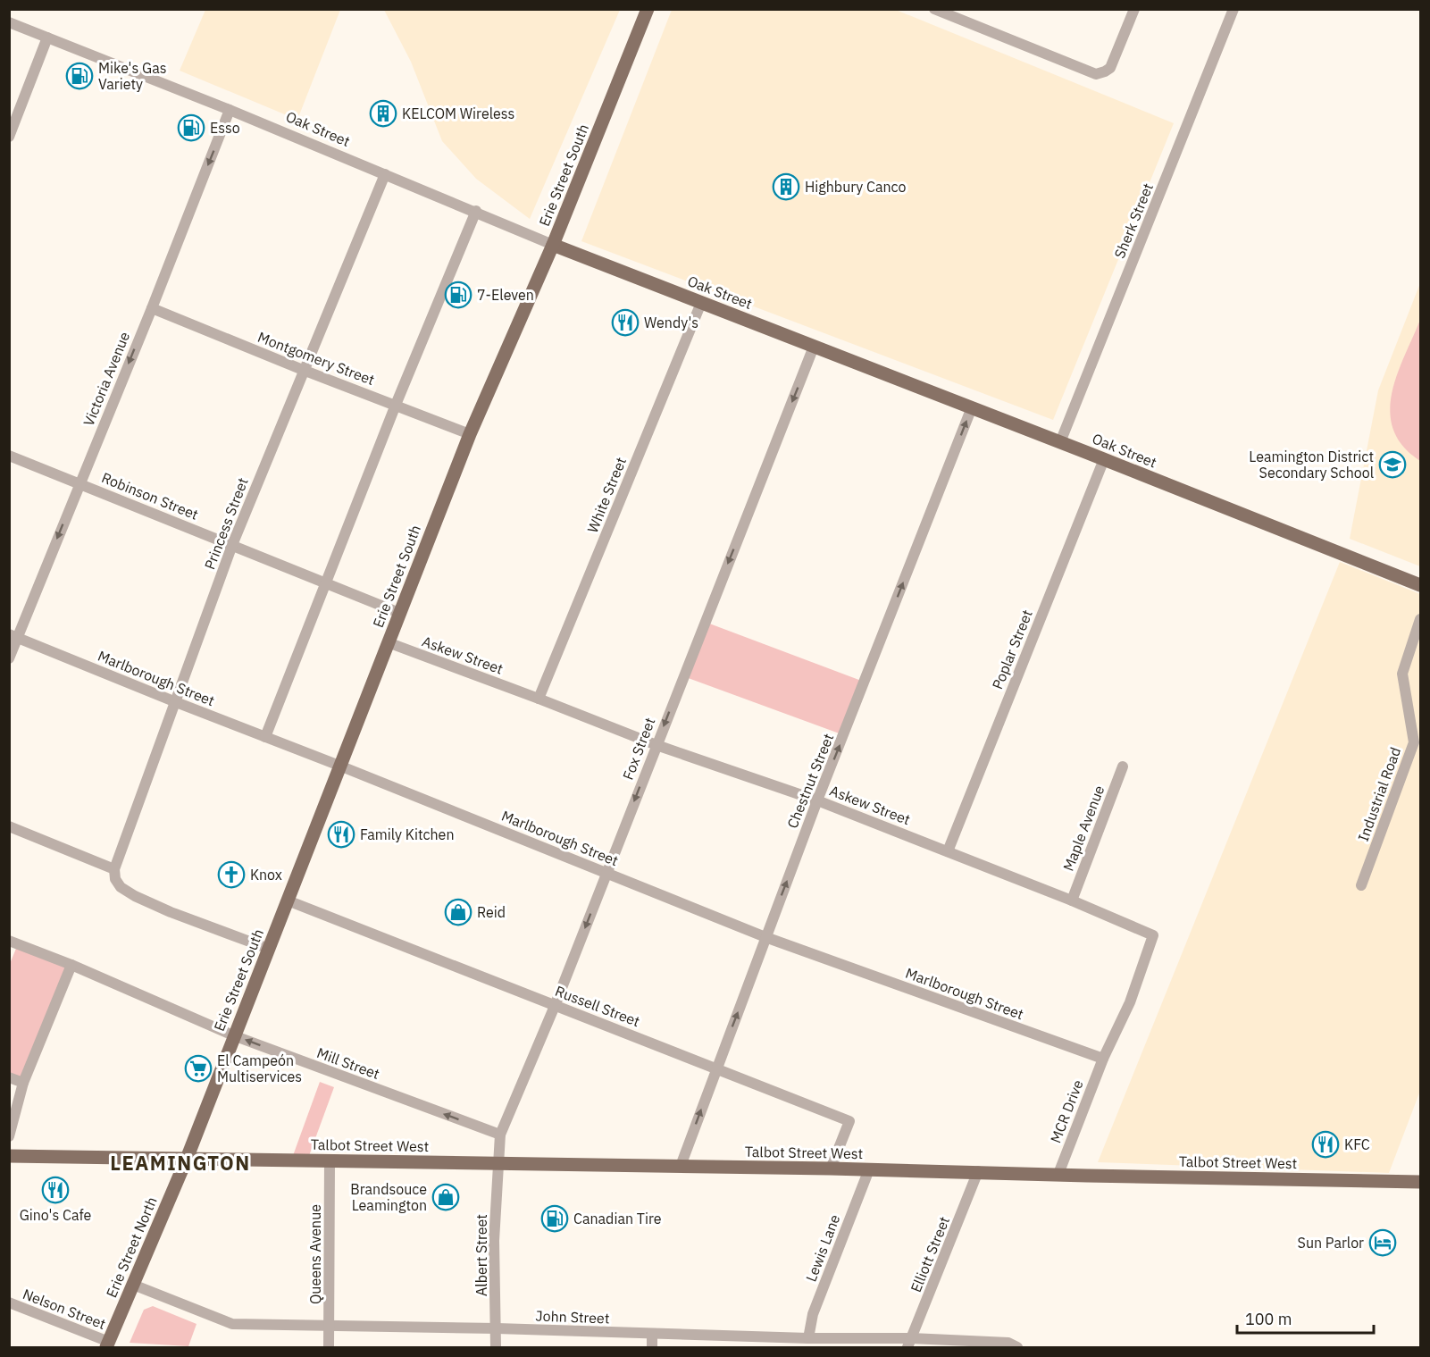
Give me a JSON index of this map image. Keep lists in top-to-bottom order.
{
  "streets": {
    "main road": [
      "Oak Street",
      "Erie Street South",
      "Talbot Street West",
      "Erie Street North"
    ],
    "street": [
      "Sherk Street",
      "Montgomery Street",
      "Victoria Avenue",
      "White Street",
      "Robinson Street",
      "Princess Street",
      "Poplar Street",
      "Askew Street",
      "Marlborough Street",
      "Fox Street",
      "Chestnut Street",
      "Industrial Road",
      "Maple Avenue",
      "Russell Street",
      "Mill Street",
      "MCR Drive",
      "Lewis Lane",
      "Queens Avenue",
      "Elliott Street",
      "Albert Street",
      "Nelson Street",
      "John Street"
    ]
  },
  "crossings": [
    ["Oak Street", "Erie Street South"],
    ["Oak Street", "Sherk Street"],
    ["Oak Street", "Victoria Avenue"],
    ["Oak Street", "White Street"],
    ["Oak Street", "Princess Street"],
    ["Oak Street", "Poplar Street"],
    ["Oak Street", "Fox Street"],
    ["Oak Street", "Chestnut Street"],
    ["Erie Street South", "Montgomery Street"],
    ["Erie Street South", "Robinson Street"],
    ["Erie Street South", "Askew Street"],
    ["Erie Street South", "Marlborough Street"],
    ["Erie Street South", "Russell Street"],
    ["Erie Street South", "Mill Street"],
    ["Erie Street South", "Talbot Street West"],
    ["Erie Street South", "Erie Street North"],
    ["Montgomery Street", "Victoria Avenue"],
    ["Montgomery Street", "Princess Street"],
    ["Victoria Avenue", "Robinson Street"],
    ["Victoria Avenue", "Marlborough Street"],
    ["White Street", "Askew Street"],
    ["Robinson Street", "Princess Street"],
    ["Princess Street", "Marlborough Street"],
    ["Poplar Street", "Askew Street"],
    ["Askew Street", "Marlborough Street"],
    ["Askew Street", "Fox Street"],
    ["Askew Street", "Chestnut Street"],
    ["Askew Street", "Maple Avenue"],
    ["Askew Street", "MCR Drive"],
    ["Marlborough Street", "Fox Street"],
    ["Marlborough Street", "Chestnut Street"],
    ["Marlborough Street", "MCR Drive"],
    ["Fox Street", "Russell Street"],
    ["Fox Street", "Mill Street"],
    ["Fox Street", "Talbot Street West"],
    ["Fox Street", "Albert Street"],
    ["Chestnut Street", "Russell Street"],
    ["Chestnut Street", "Talbot Street West"],
    ["Russell Street", "Talbot Street West"],
    ["MCR Drive", "Talbot Street West"],
    ["Talbot Street West", "Erie Street North"],
    ["Talbot Street West", "Lewis Lane"],
    ["Talbot Street West", "Queens Avenue"],
    ["Talbot Street West", "Elliott Street"],
    ["Talbot Street West", "Albert Street"],
    ["Erie Street North", "Nelson Street"],
    ["Erie Street North", "John Street"],
    ["Lewis Lane", "John Street"],
    ["Queens Avenue", "John Street"],
    ["Elliott Street", "John Street"],
    ["Albert Street", "John Street"]
  ],
  "one_way": [
    "Victoria Avenue",
    "Fox Street",
    "Chestnut Street",
    "Mill Street"
  ],
  "districts": ["LEAMINGTON"],
  "places": {
    "fuel station": [
      "Mike's Gas Variety",
      "Esso",
      "7-Eleven",
      "Canadian Tire"
    ],
    "building": ["KELCOM Wireless", "Highbury Canco"],
    "restaurant": [
      "Wendy's",
      "Family Kitchen",
      "KFC",
      "Gino's Cafe"
    ],
    "school or university": ["Leamington District Secondary School"],
    "church": ["Knox"],
    "shop": ["Reid", "Brandsouce Leamington"],
    "supermarket": ["El Campeón Multiservices"],
    "hotel": ["Sun Parlor"]
  },
  "scale_bar": "100 m"
}
